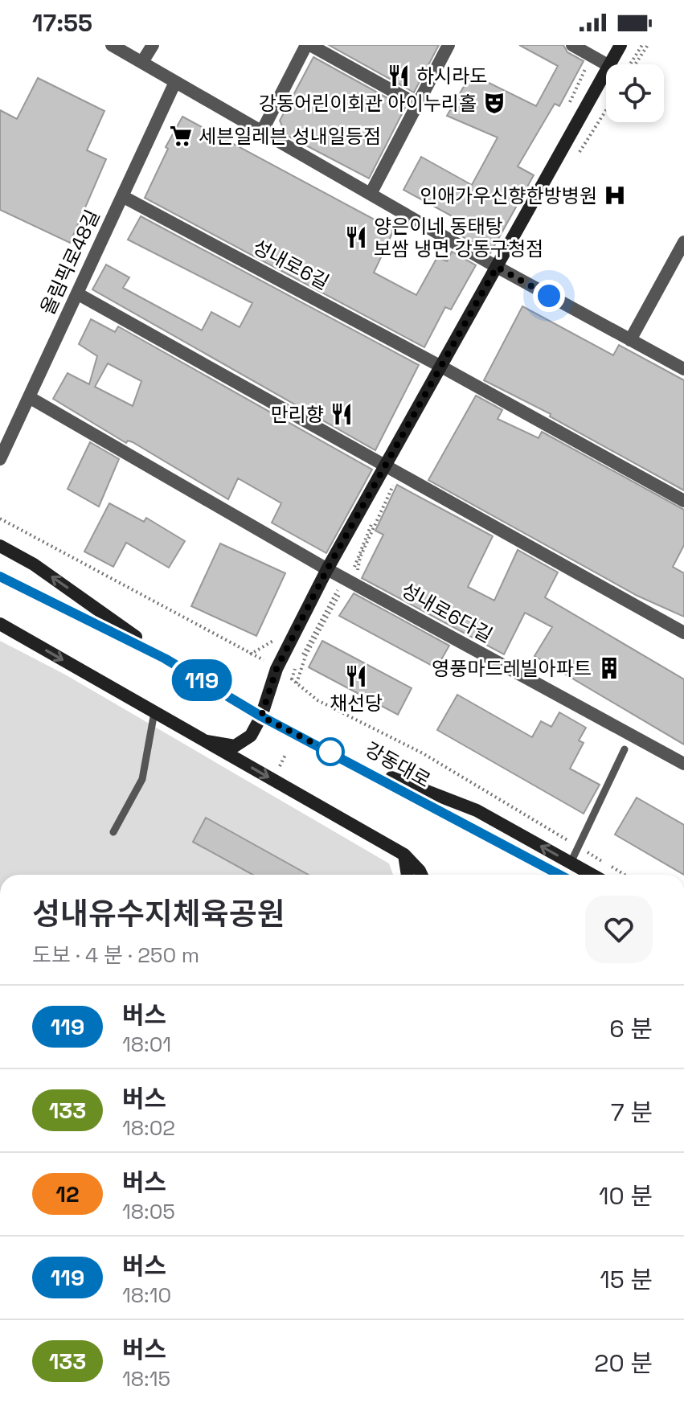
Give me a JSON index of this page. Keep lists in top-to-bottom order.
{
  "streets": {
    "main road": ["강동대로"],
    "street": ["올림픽로48길", "성내로6길", "성내로6다길"]
  },
  "crossings": [
    ["올림픽로48길", "성내로6길"]
  ],
  "places": {
    "restaurant": [
      "하시라도",
      "양은이네 동태탕 보쌈 냉면 강동구청점",
      "만리향",
      "채선당"
    ],
    "theatre": ["강동어린이회관 아이누리홀"],
    "supermarket": ["세븐일레븐 성내일등점"],
    "hospital": ["인애가우신향한방병원"],
    "building": ["영풍마드레빌아파트"]
  },
  "lines": ["bus line 119"],
  "page": {
    "status": "17:55",
    "on_map": "119",
    "heading": ["성내유수지체육공원", "도보 · 4 분 · 250 m"],
    "list": [
      {
        "mark": "119",
        "name": "버스",
        "note": "18:01",
        "value": "6 분"
      },
      {
        "mark": "133",
        "name": "버스",
        "note": "18:02",
        "value": "7 분"
      },
      {
        "mark": "12",
        "name": "버스",
        "note": "18:05",
        "value": "10 분"
      },
      {
        "mark": "119",
        "name": "버스",
        "note": "18:10",
        "value": "15 분"
      },
      {
        "mark": "133",
        "name": "버스",
        "note": "18:15",
        "value": "20 분"
      }
    ]
  }
}
